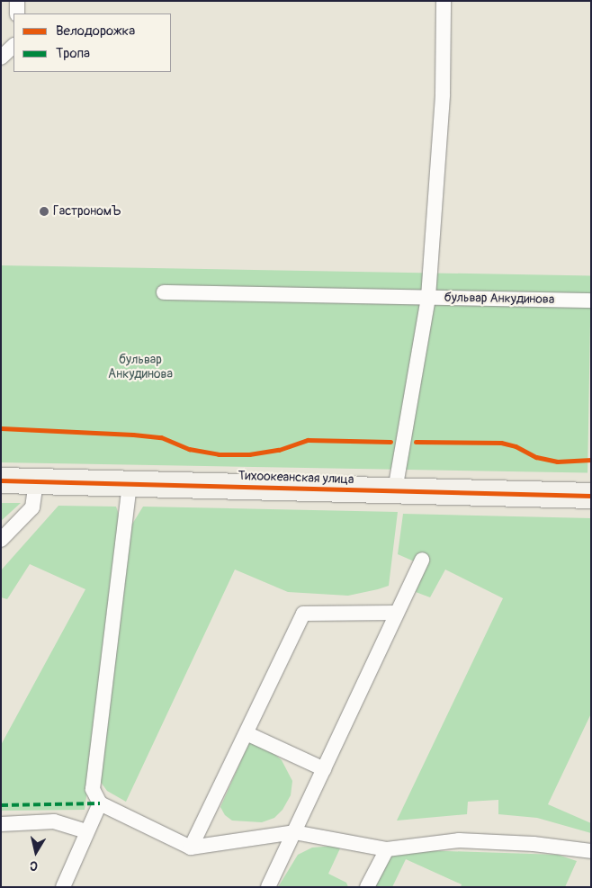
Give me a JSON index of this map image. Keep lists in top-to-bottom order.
{
  "streets": {
    "street": ["Тихоокеанская улица"],
    "lane": ["бульвар Анкудинова"]
  },
  "parks": ["бульвар Анкудинова"],
  "places": ["ГастрономЪ"],
  "legend": ["Велодорожка", "Тропа"],
  "north": "bottom"
}
